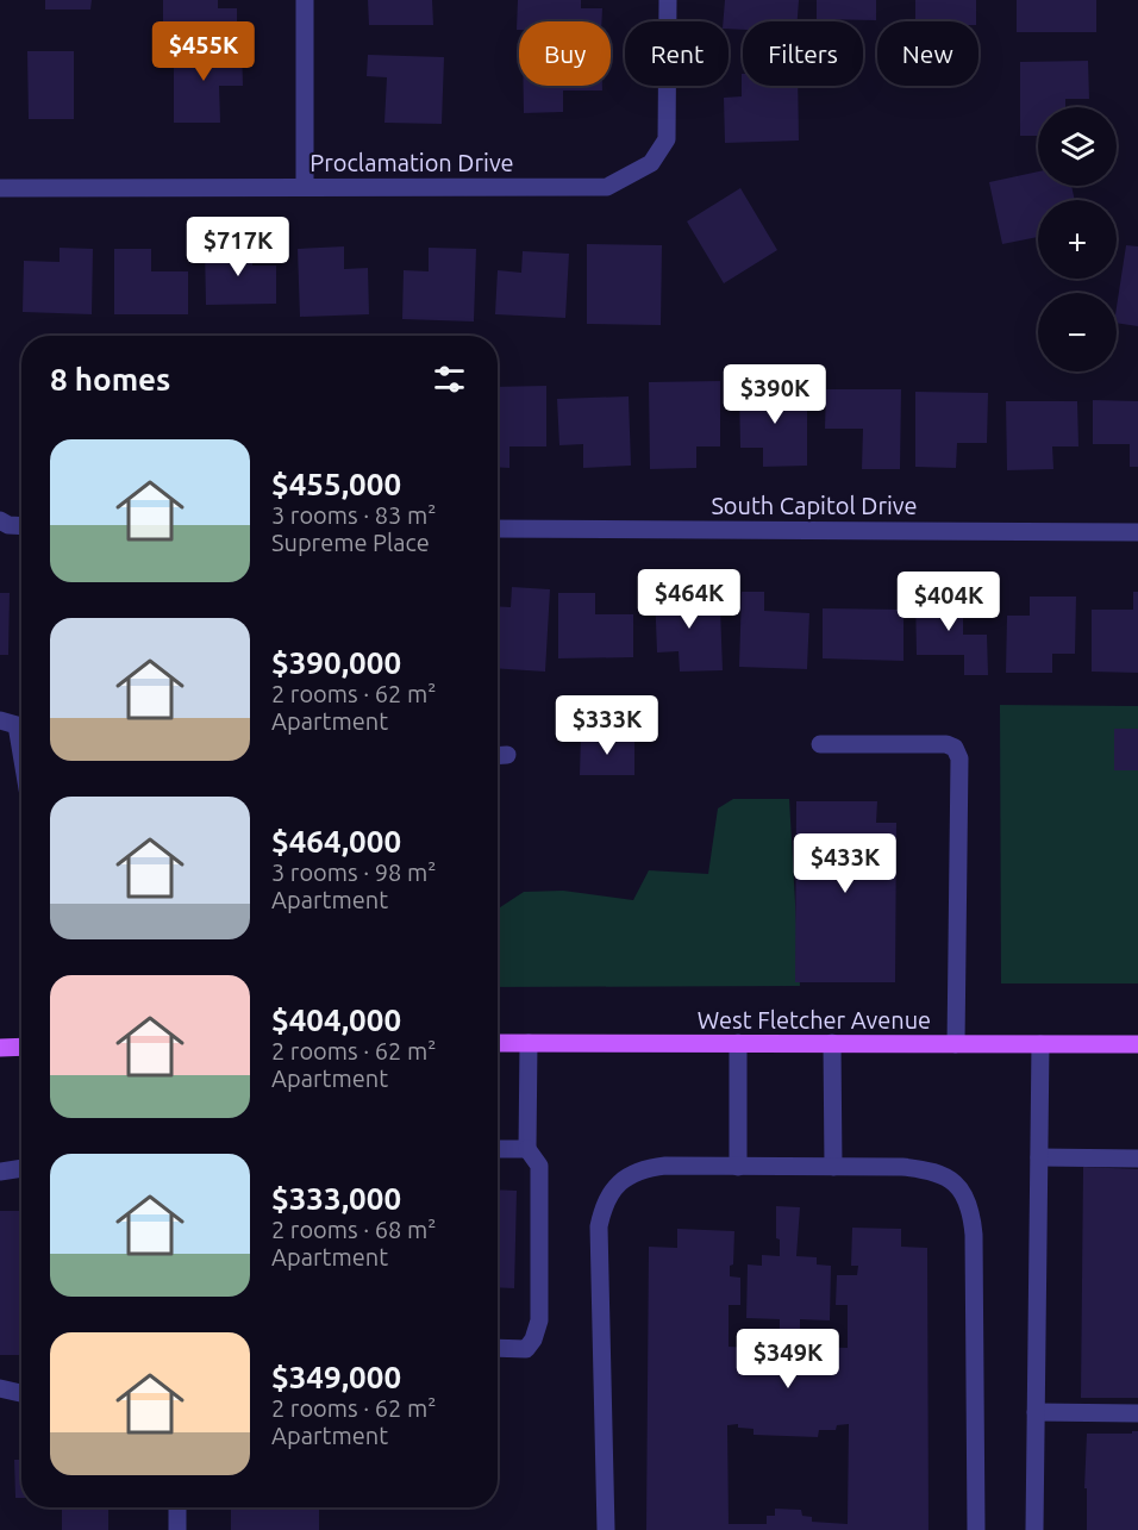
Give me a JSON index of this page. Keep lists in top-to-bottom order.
{
  "streets": {
    "main road": ["West Fletcher Avenue"],
    "street": ["Proclamation Drive", "South Capitol Drive"]
  },
  "page": {
    "price": [
      "$455K",
      "$717K",
      "$390K",
      "$464K",
      "$404K",
      "$333K",
      "$433K",
      "$349K"
    ],
    "chip": [
      "Buy",
      "Rent",
      "Filters",
      "New"
    ],
    "map_buttons": ["+", "−"],
    "heading": "8 homes",
    "list": [
      {
        "name": "$455,000",
        "note": "3 rooms · 83 m² · Supreme Place"
      },
      {
        "name": "$390,000",
        "note": "2 rooms · 62 m² · Apartment"
      },
      {
        "name": "$464,000",
        "note": "3 rooms · 98 m² · Apartment"
      },
      {
        "name": "$404,000",
        "note": "2 rooms · 62 m² · Apartment"
      },
      {
        "name": "$333,000",
        "note": "2 rooms · 68 m² · Apartment"
      },
      {
        "name": "$349,000",
        "note": "2 rooms · 62 m² · Apartment"
      }
    ]
  }
}
